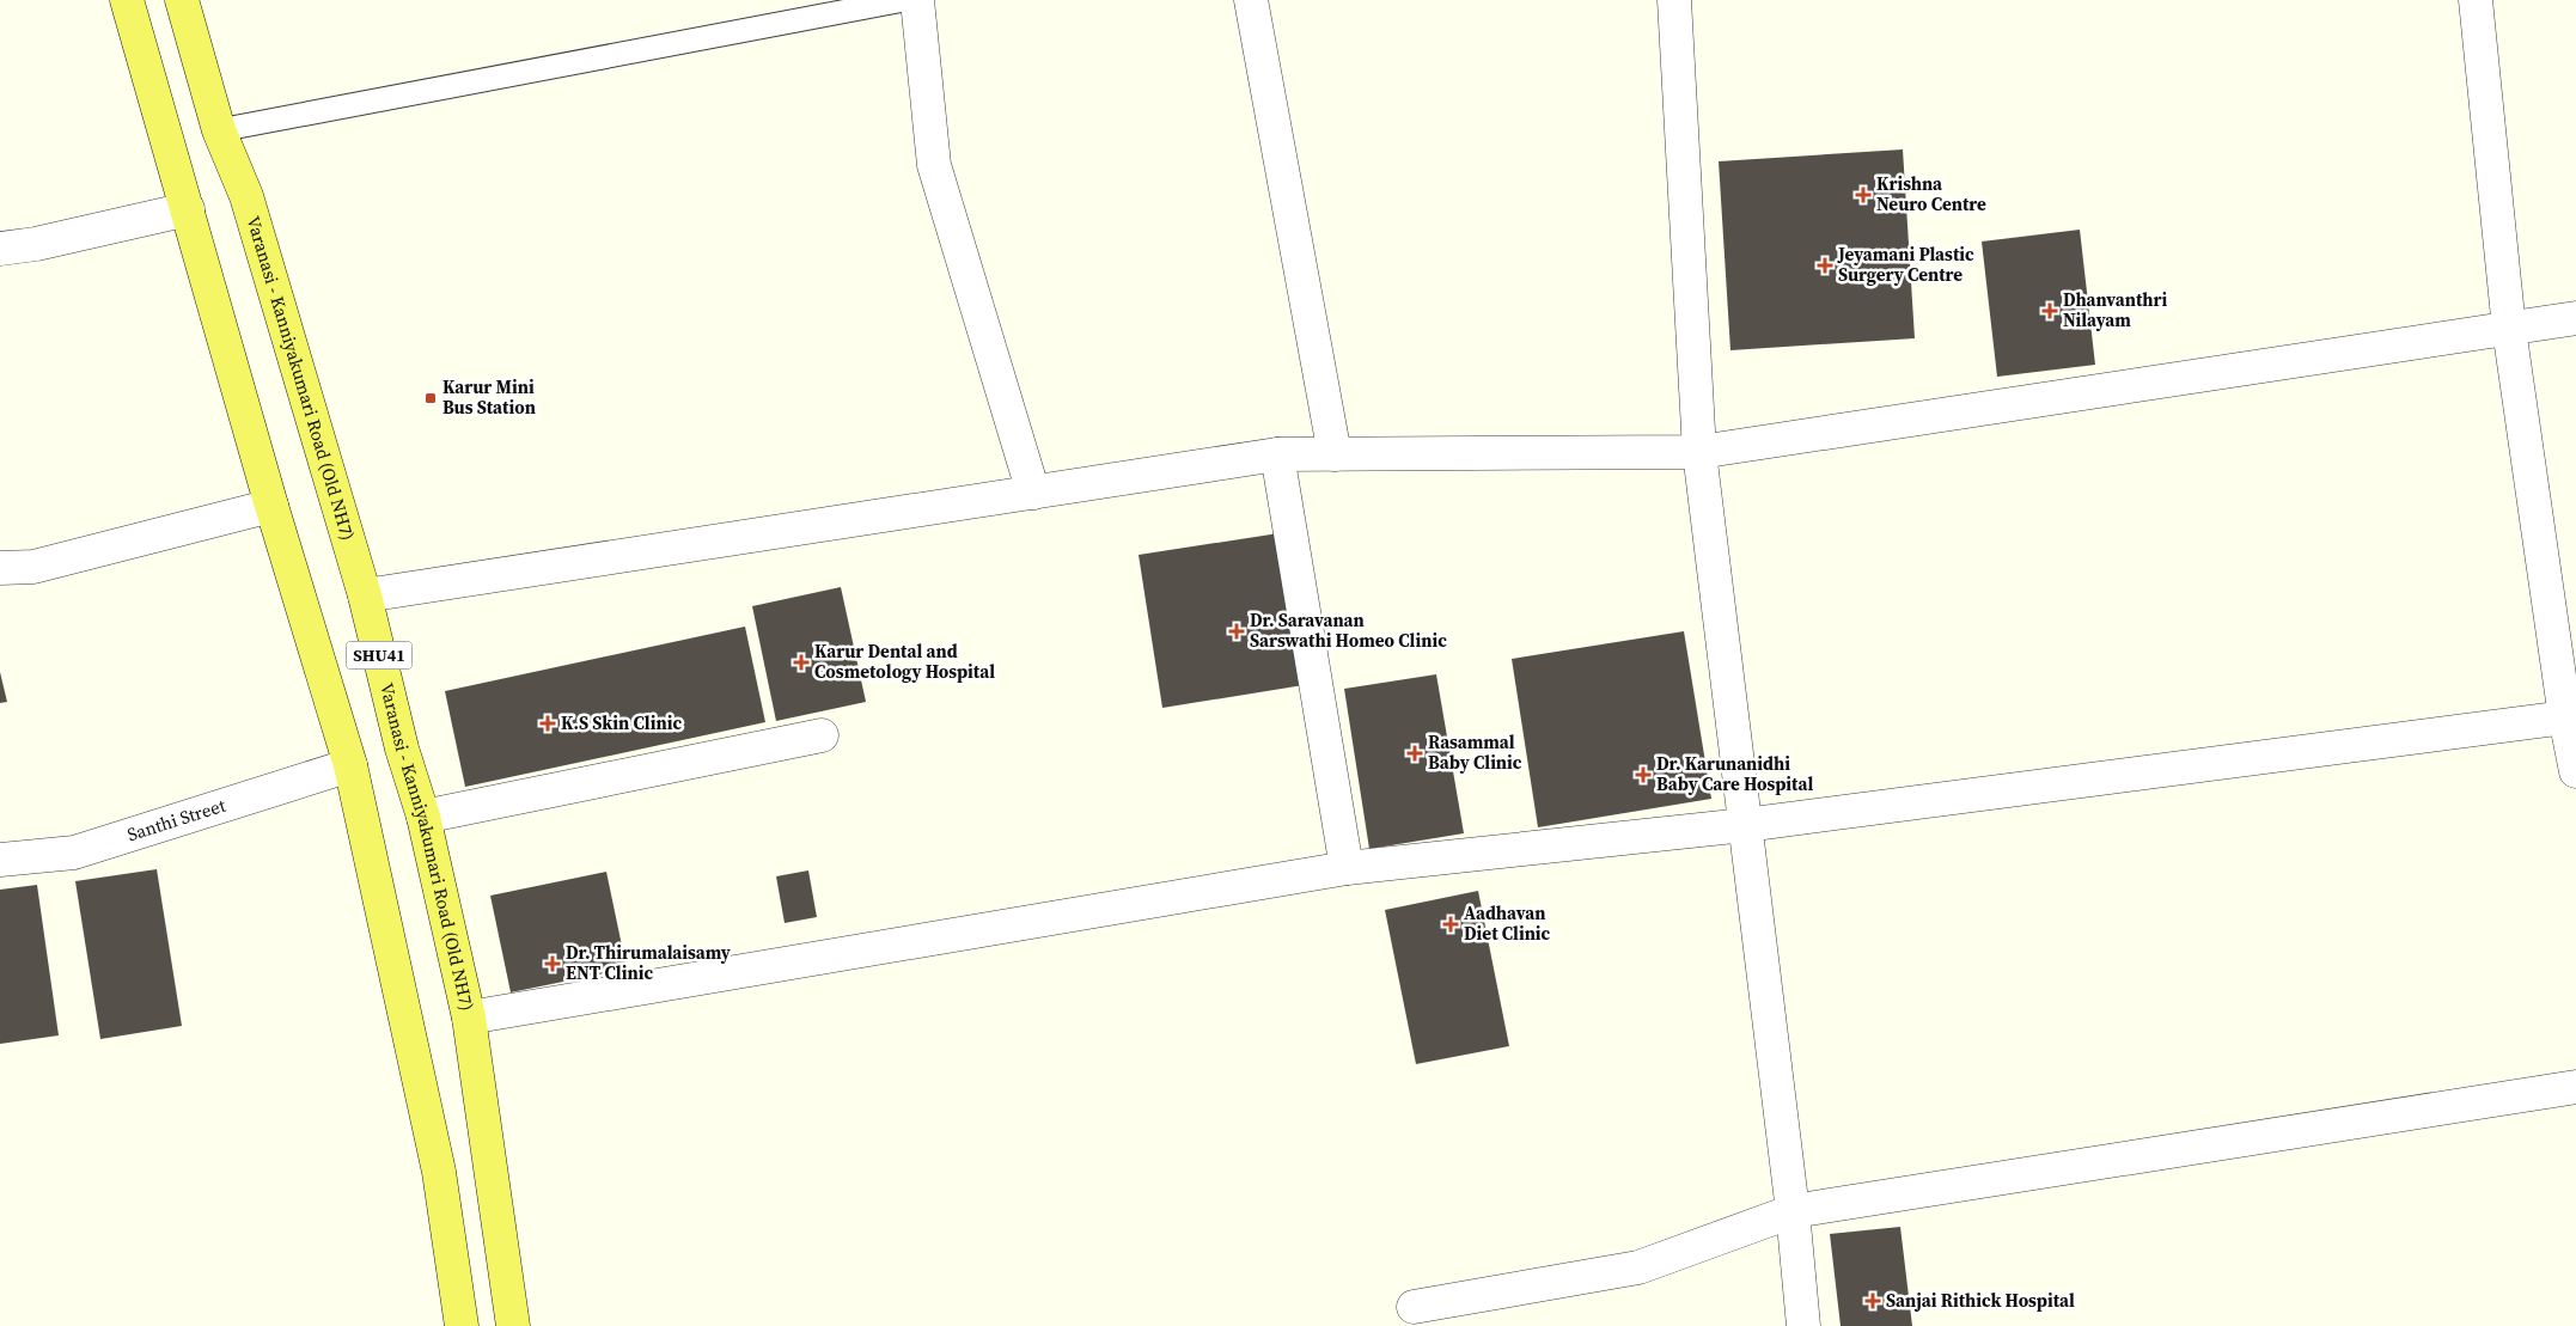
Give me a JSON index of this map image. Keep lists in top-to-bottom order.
{
  "streets": {
    "main road": ["Varanasi - Kanniyakumari Road (Old NH7)", "SHU41"],
    "street": ["Santhi Street"]
  },
  "places": {
    "health": [
      "Krishna Neuro Centre",
      "Jeyamani Plastic Surgery Centre",
      "Dhanvanthri Nilayam",
      "Dr. Saravanan Sarswathi Homeo Clinic",
      "Karur Dental and Cosmetology Hospital",
      "K.S Skin Clinic",
      "Rasammal Baby Clinic",
      "Dr. Karunanidhi Baby Care Hospital",
      "Aadhavan Diet Clinic",
      "Dr. Thirumalaisamy ENT Clinic",
      "Sanjai Rithick Hospital"
    ],
    "transit": ["Karur Mini Bus Station"]
  }
}
